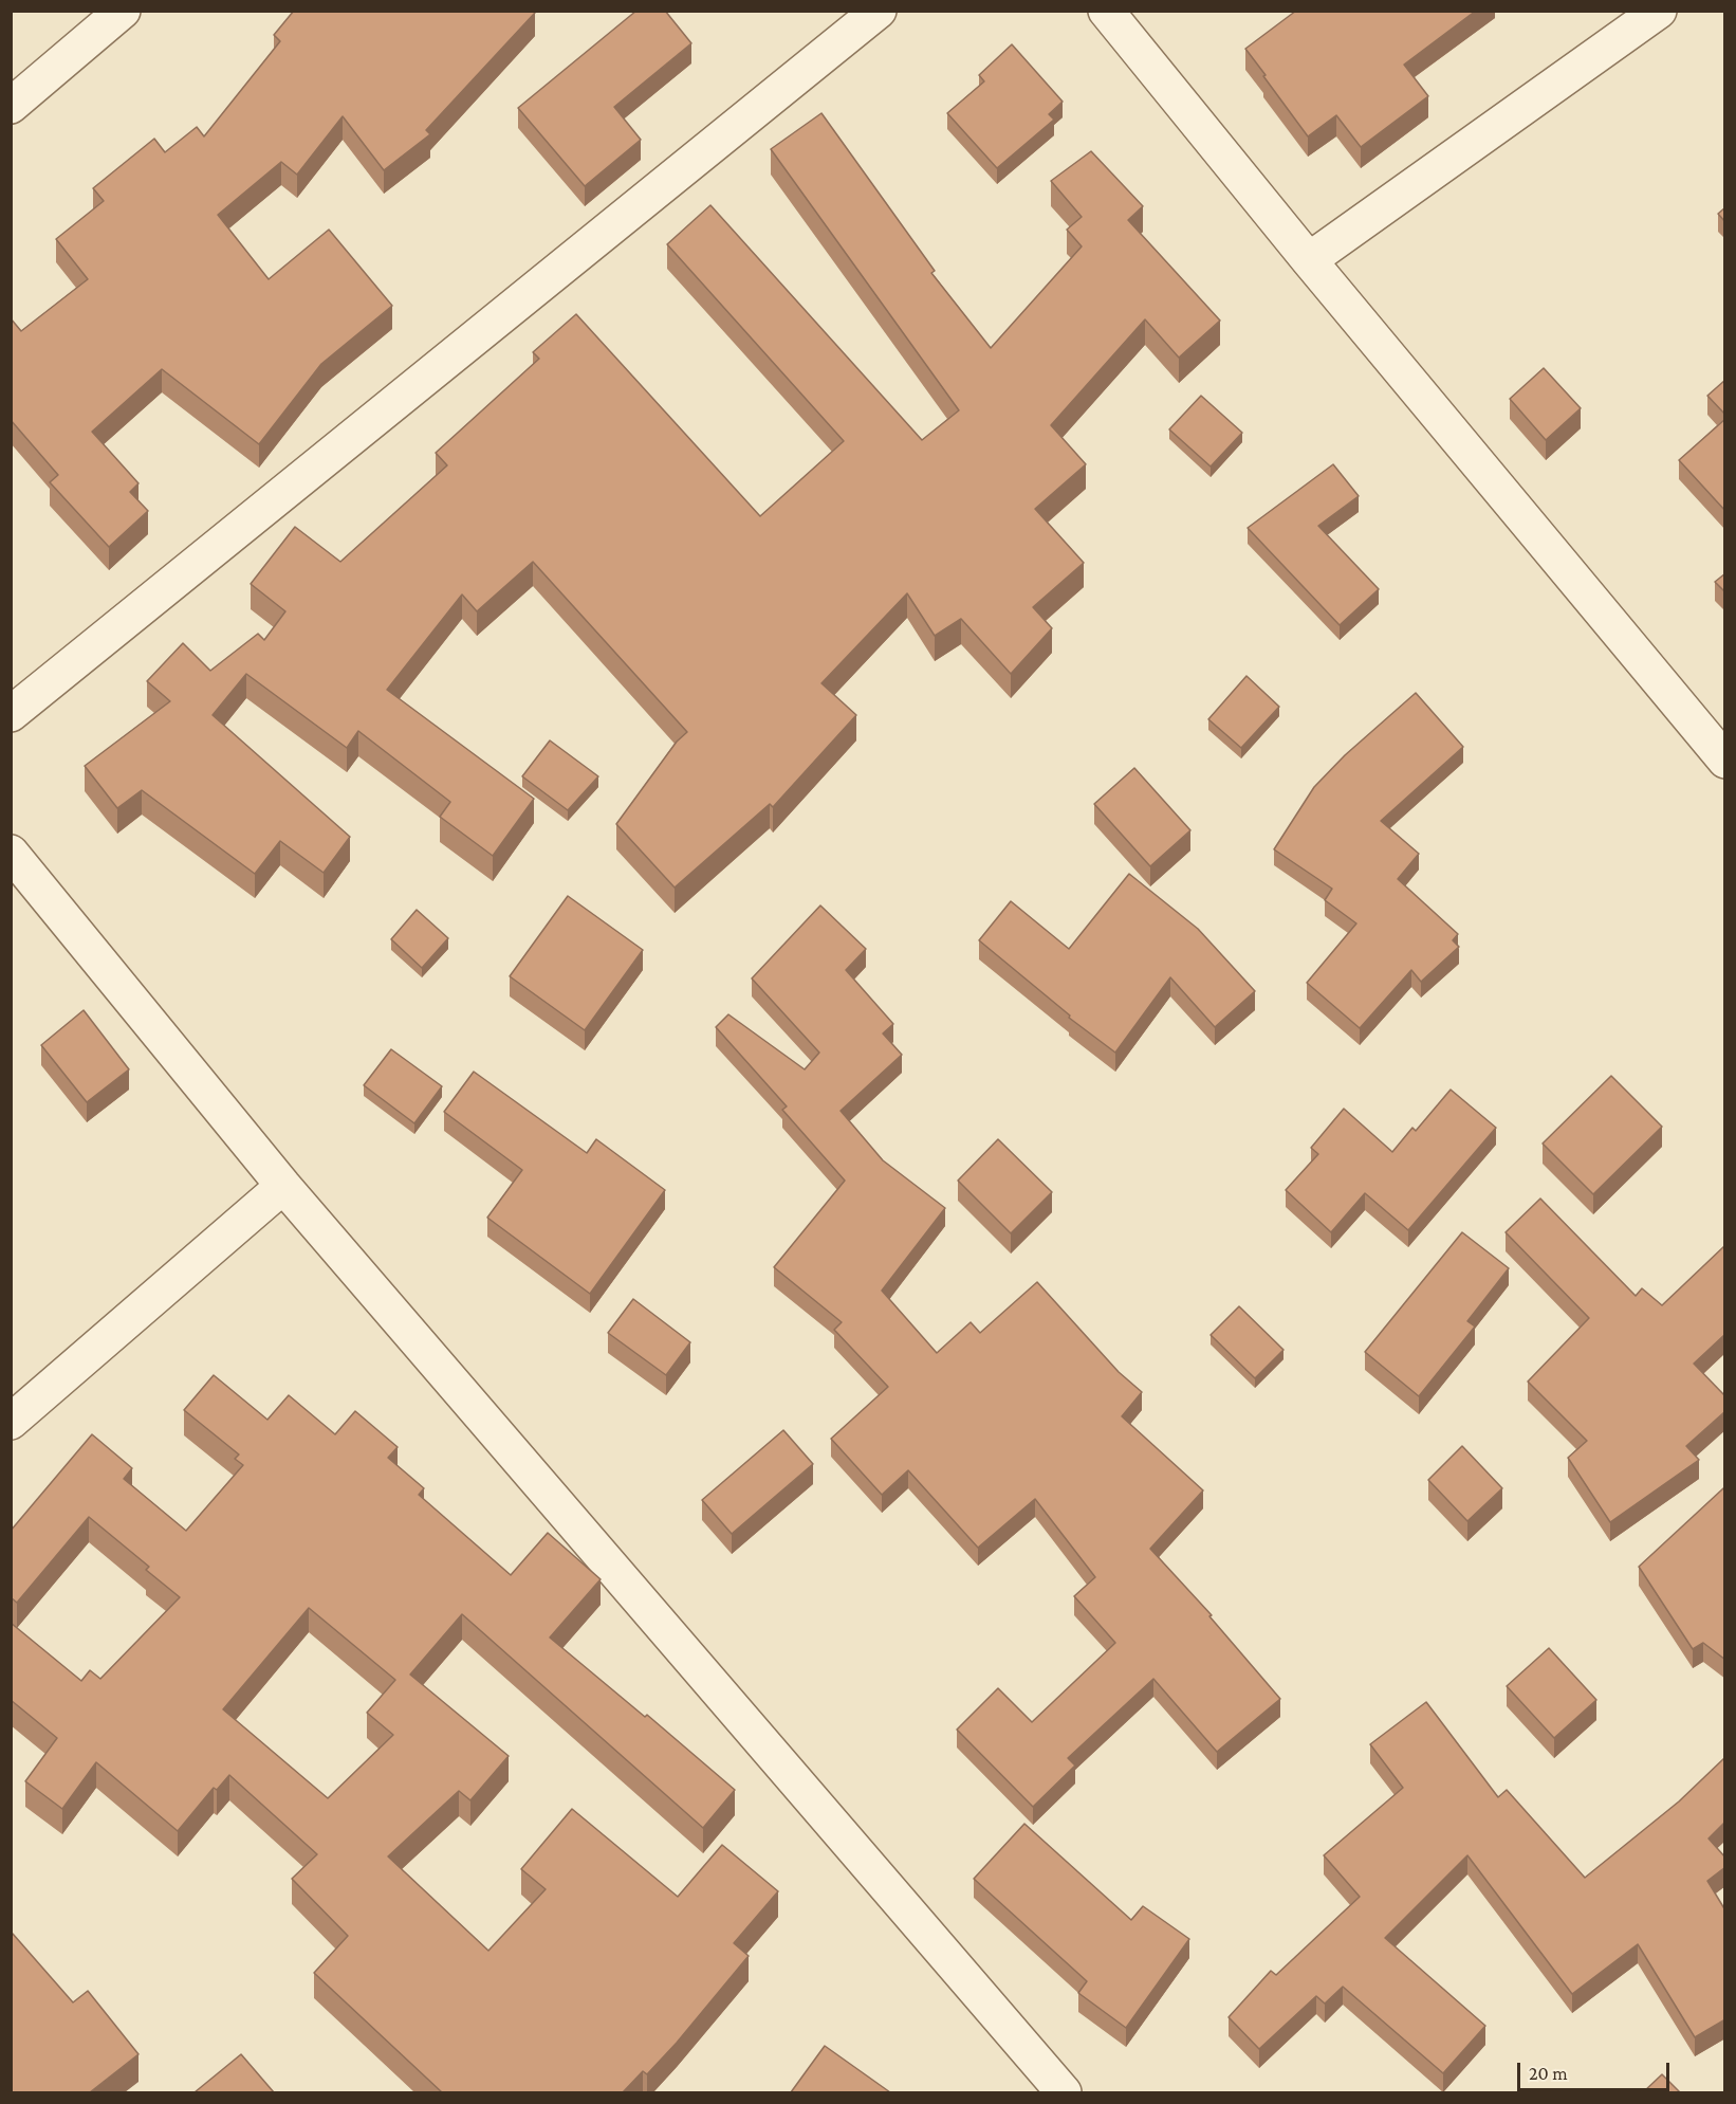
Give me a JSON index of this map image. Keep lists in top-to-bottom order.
{
  "scale_bar": "20 m"
}
